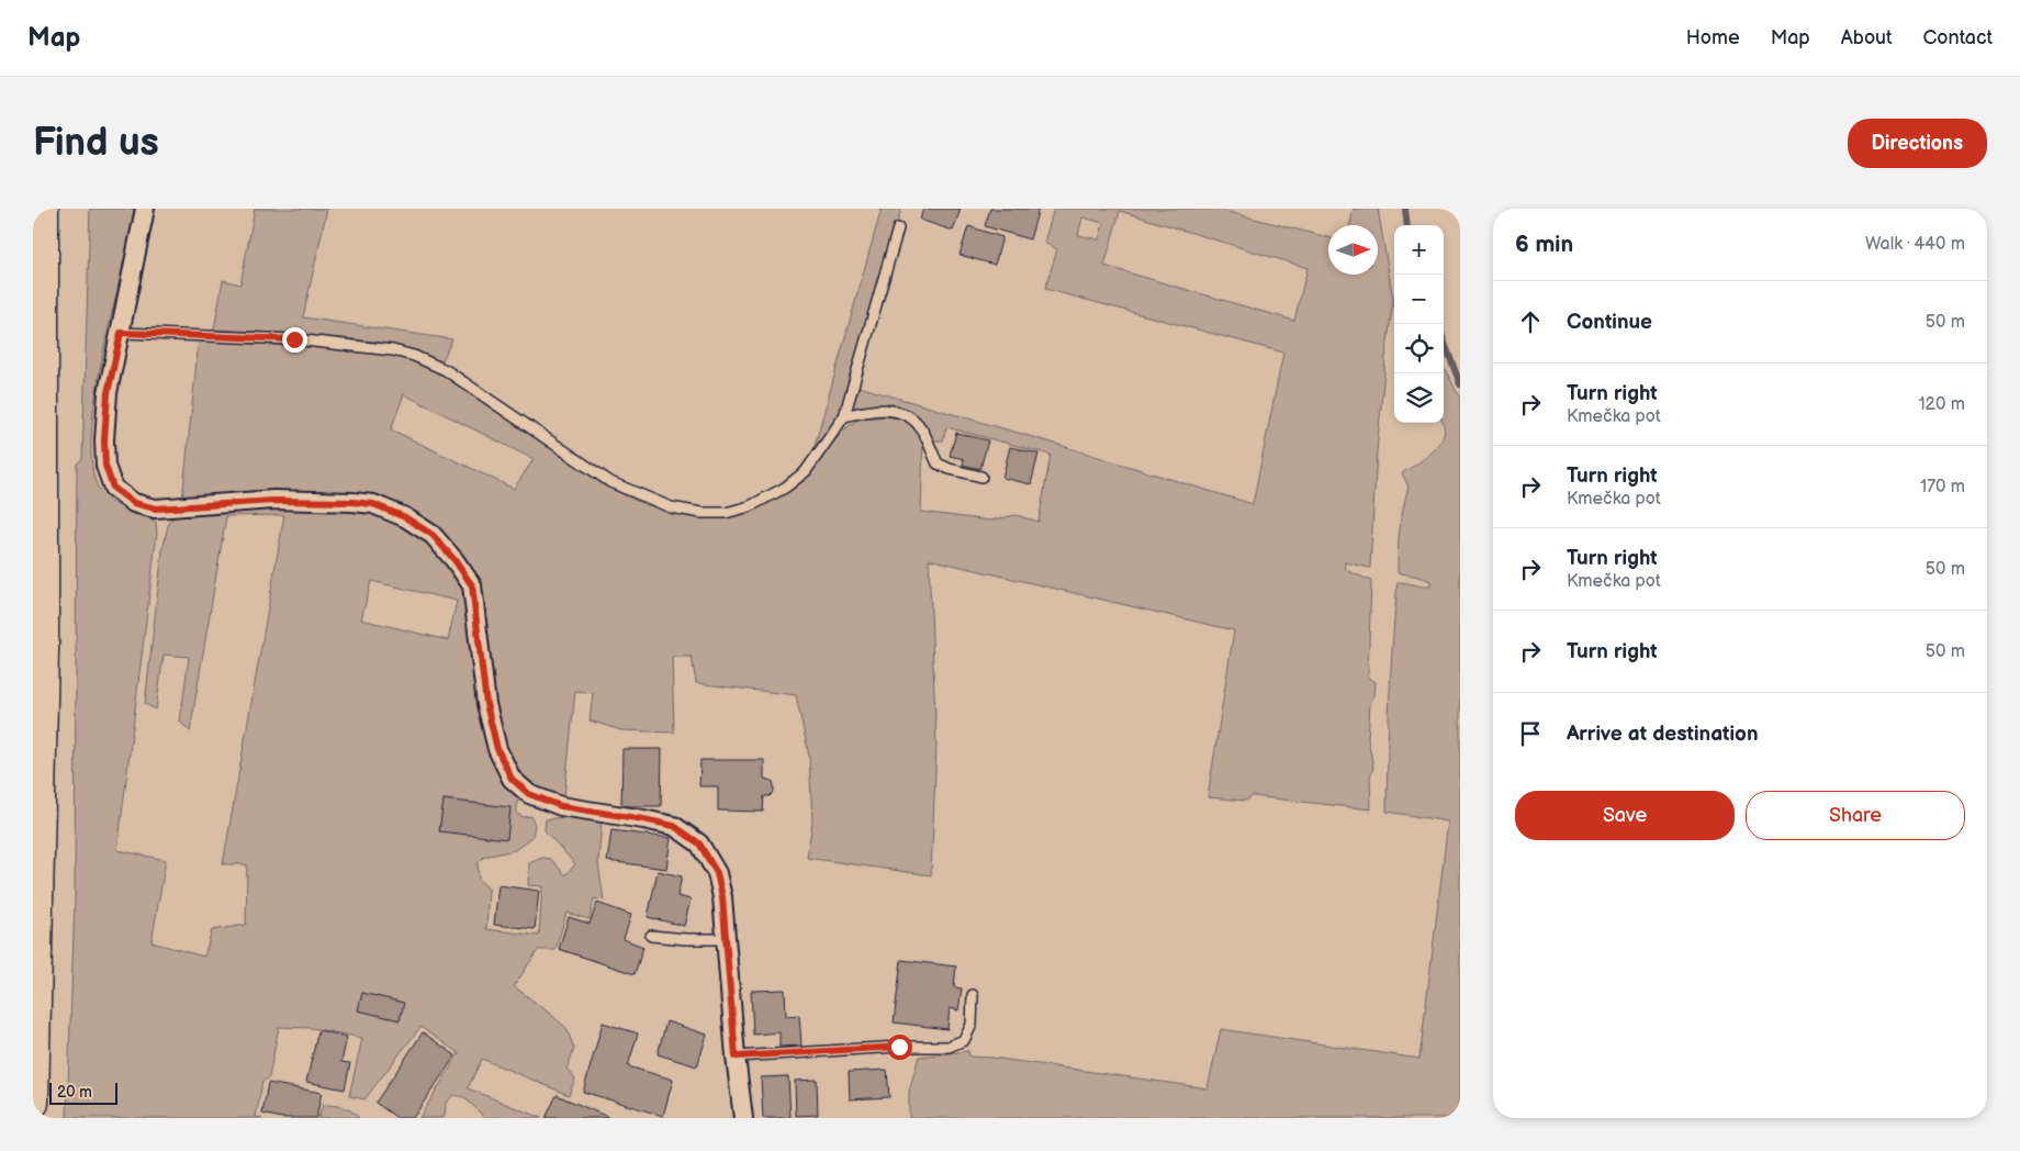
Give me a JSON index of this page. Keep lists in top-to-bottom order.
{
  "scale_bar": "20 m",
  "north": "right",
  "page": {
    "header": "Map",
    "nav": [
      "Home",
      "Map",
      "About",
      "Contact"
    ],
    "buttons": [
      "Directions",
      ["Save", "Share"]
    ],
    "title": "Find us",
    "heading": ["6 min", "Walk · 440 m"],
    "map_buttons": ["+", "−"],
    "list": [
      ["Continue", "50 m"],
      ["Turn right", "Kmečka pot", "120 m"],
      ["Turn right", "Kmečka pot", "170 m"],
      ["Turn right", "Kmečka pot", "50 m"],
      ["Turn right", "50 m"],
      "Arrive at destination"
    ],
    "scale": "20 m"
  }
}
